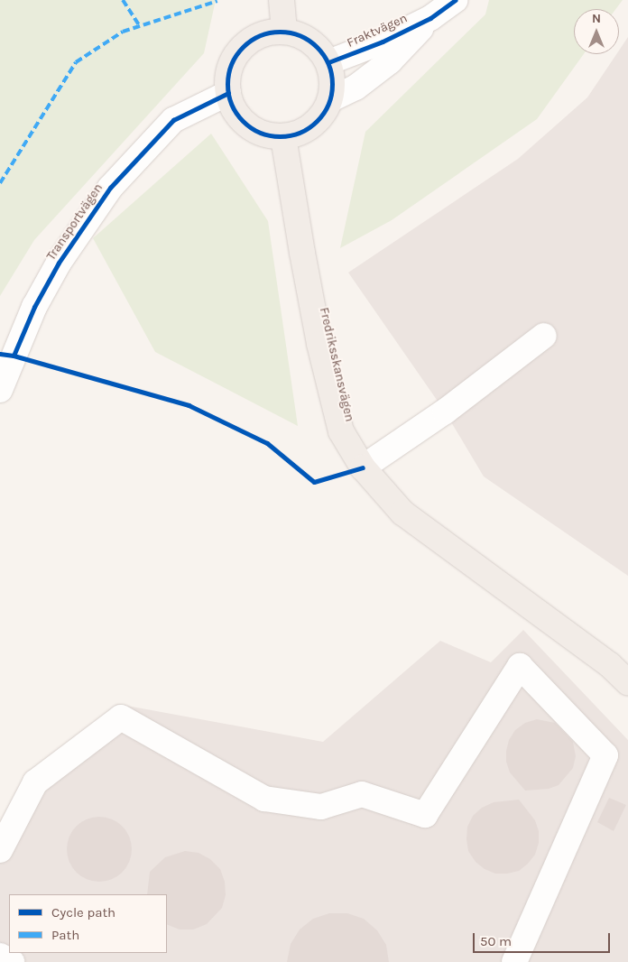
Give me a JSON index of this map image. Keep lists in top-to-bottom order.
{
  "streets": {
    "main road": ["Fredriksskansvägen"],
    "street": ["Fraktvägen", "Transportvägen"]
  },
  "crossings": [
    ["Fraktvägen", "Transportvägen"],
    ["Fraktvägen", "Fredriksskansvägen"],
    ["Transportvägen", "Fredriksskansvägen"]
  ],
  "legend": ["Cycle path", "Path"],
  "scale_bar": "50 m",
  "north": "top"
}
